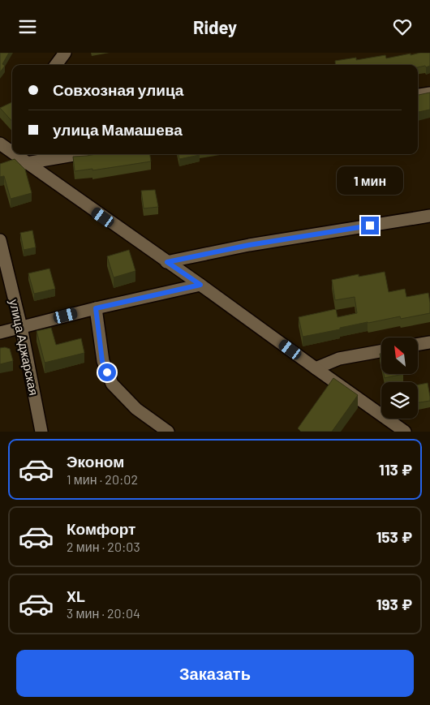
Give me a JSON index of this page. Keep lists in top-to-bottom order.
{
  "streets": {
    "street": ["улица Аджарская"]
  },
  "north": "top left",
  "page": {
    "header": "Ridey",
    "banner": ["Совхозная улица", "улица Мамашева"],
    "bubble": "1 мин",
    "list": [
      {
        "name": "Эконом",
        "note": "1 мин · 20:02",
        "value": "113 ₽"
      },
      {
        "name": "Комфорт",
        "note": "2 мин · 20:03",
        "value": "153 ₽"
      },
      {
        "name": "XL",
        "note": "3 мин · 20:04",
        "value": "193 ₽"
      }
    ],
    "buttons": "Заказать"
  }
}
